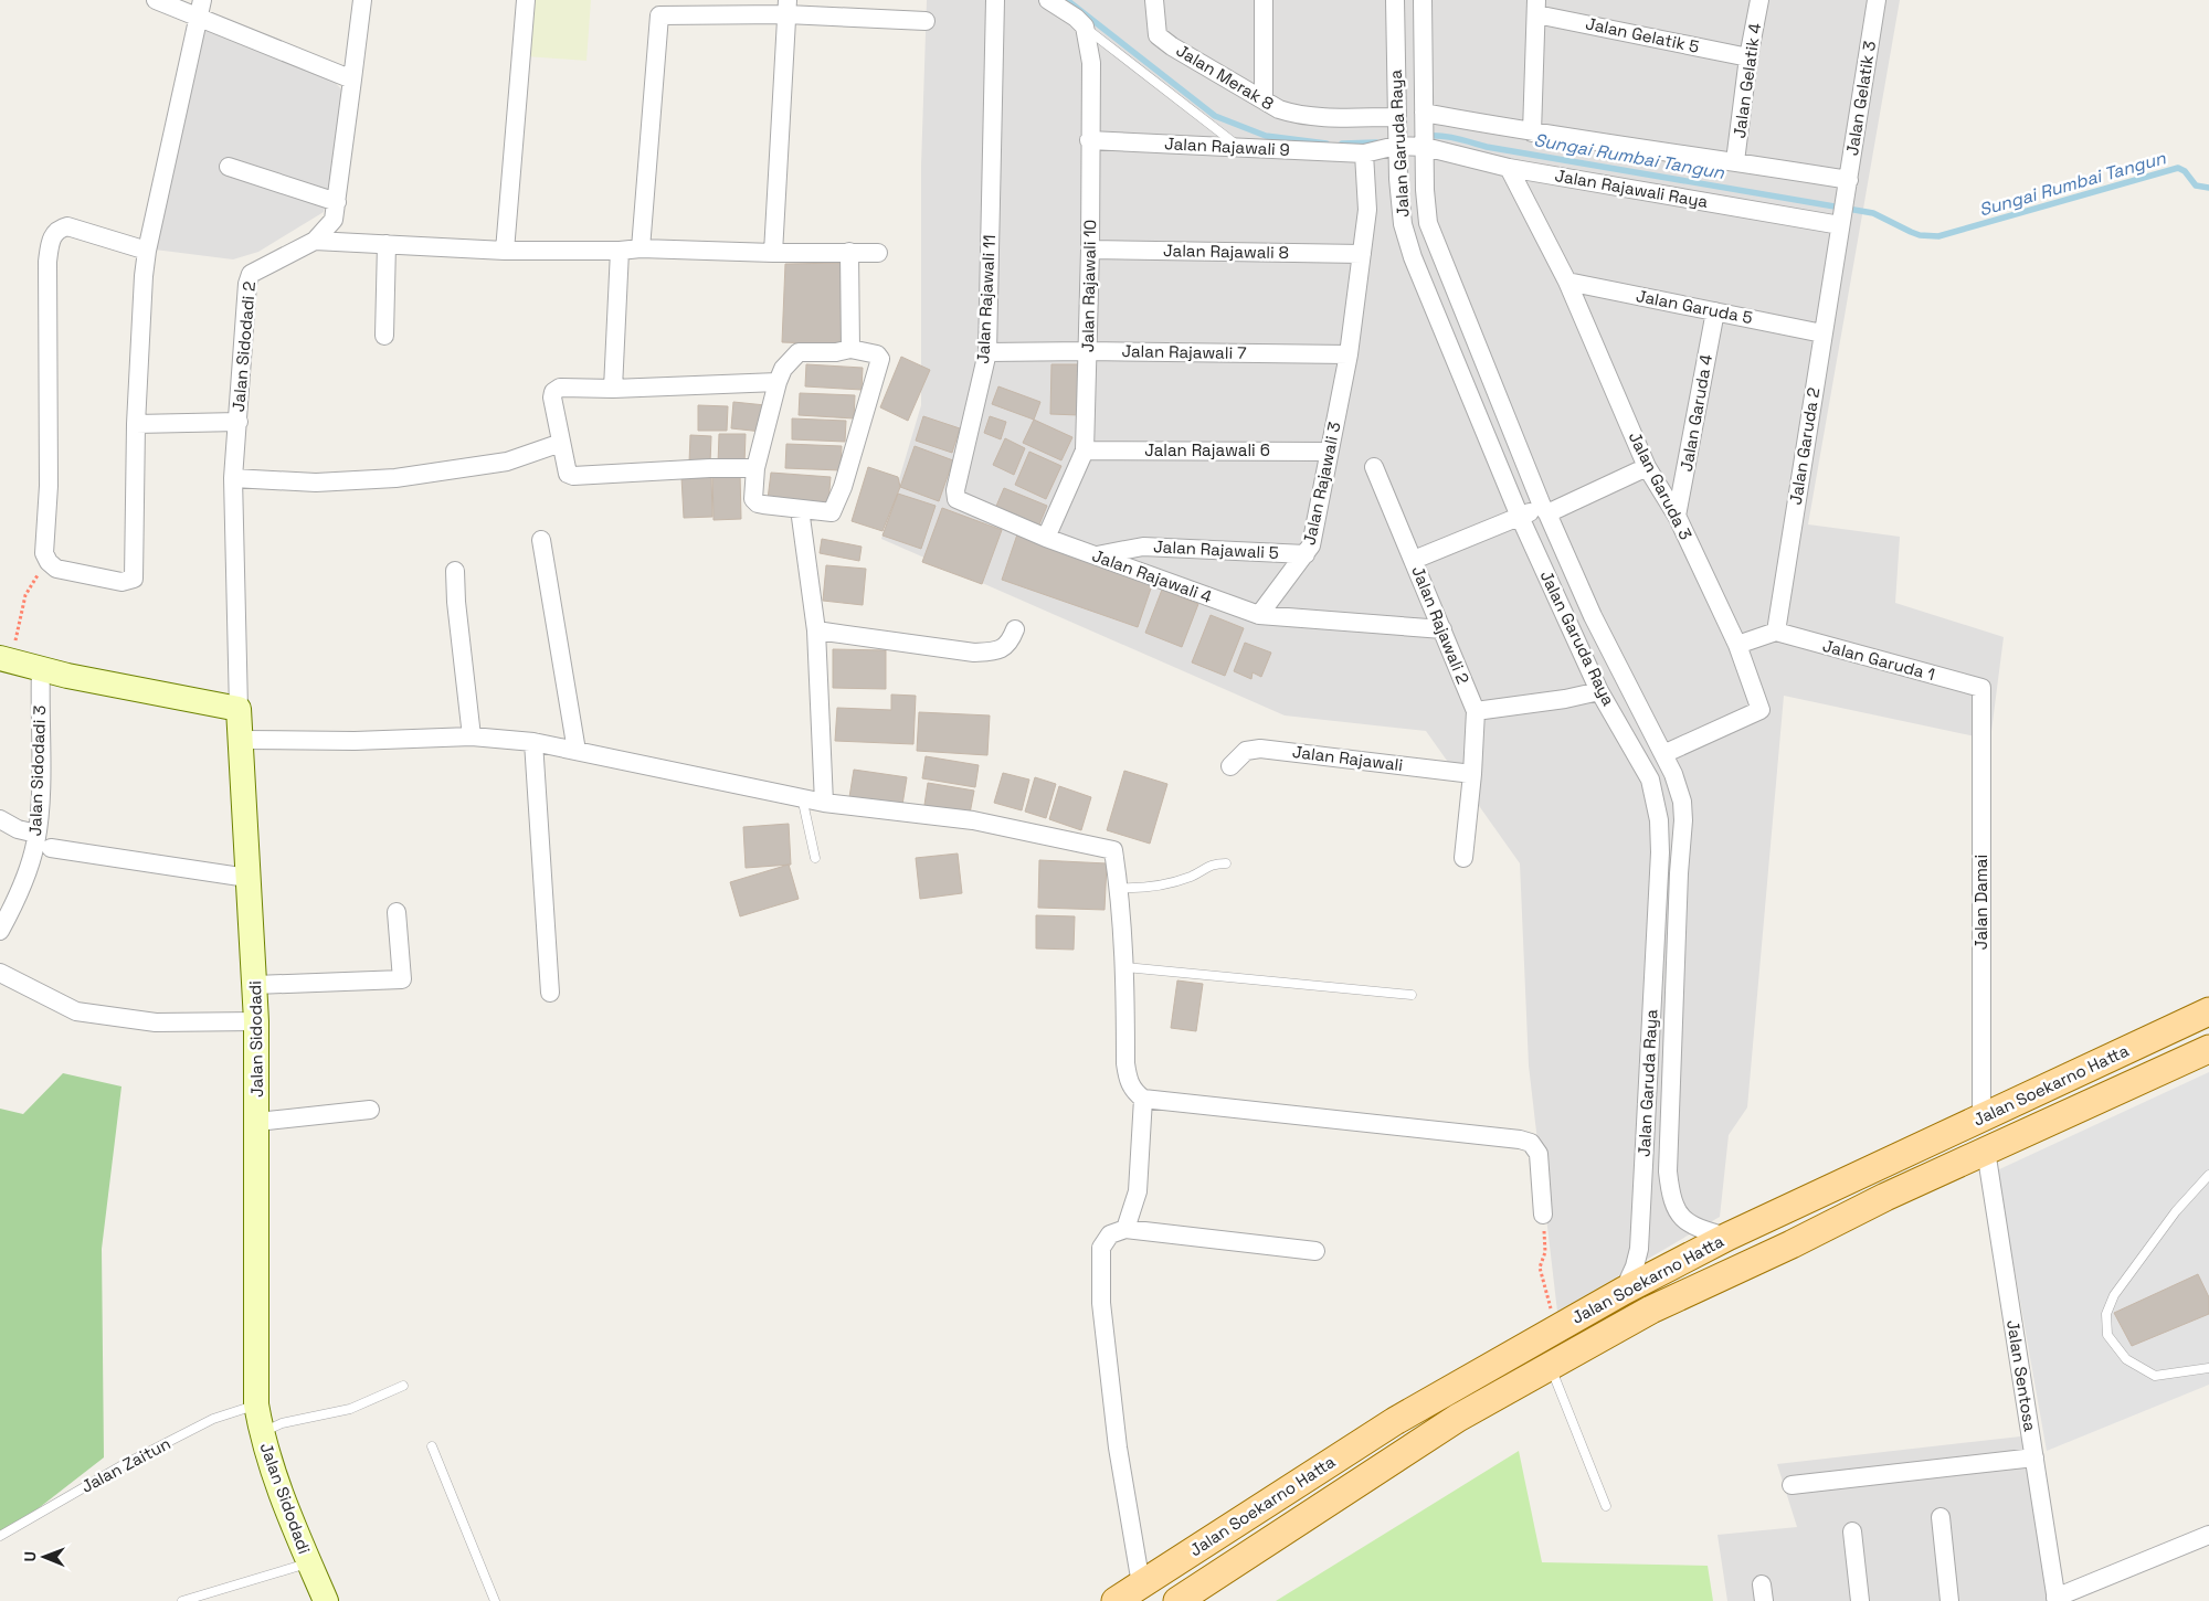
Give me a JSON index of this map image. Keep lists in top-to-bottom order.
{
  "streets": {
    "main road": ["Jalan Soekarno Hatta"],
    "street": [
      "Jalan Gelatik 5",
      "Jalan Merak 8",
      "Jalan Gelatik 4",
      "Jalan Gelatik 3",
      "Jalan Garuda Raya",
      "Jalan Rajawali 9",
      "Jalan Rajawali Raya",
      "Jalan Rajawali 8",
      "Jalan Rajawali 10",
      "Jalan Rajawali 11",
      "Jalan Garuda 5",
      "Jalan Sidodadi 2",
      "Jalan Rajawali 7",
      "Jalan Garuda 4",
      "Jalan Garuda 2",
      "Jalan Rajawali 6",
      "Jalan Rajawali 3",
      "Jalan Garuda 3",
      "Jalan Rajawali 5",
      "Jalan Rajawali 4",
      "Jalan Rajawali 2",
      "Jalan Garuda 1",
      "Jalan Rajawali",
      "Jalan Sidodadi 3",
      "Jalan Damai",
      "Jalan Sidodadi",
      "Jalan Sentosa"
    ],
    "lane": ["Jalan Zaitun"]
  },
  "crossings": [
    ["Jalan Gelatik 5", "Jalan Gelatik 4"],
    ["Jalan Merak 8", "Jalan Garuda Raya"],
    ["Jalan Gelatik 3", "Jalan Rajawali Raya"],
    ["Jalan Gelatik 3", "Jalan Garuda 2"],
    ["Jalan Garuda Raya", "Jalan Rajawali 9"],
    ["Jalan Garuda Raya", "Jalan Rajawali Raya"],
    ["Jalan Garuda Raya", "Jalan Garuda 3"],
    ["Jalan Garuda Raya", "Jalan Soekarno Hatta"],
    ["Jalan Rajawali 9", "Jalan Rajawali Raya"],
    ["Jalan Rajawali 9", "Jalan Rajawali 10"],
    ["Jalan Rajawali 9", "Jalan Rajawali 3"],
    ["Jalan Rajawali Raya", "Jalan Garuda 2"],
    ["Jalan Rajawali Raya", "Jalan Garuda 3"],
    ["Jalan Rajawali 8", "Jalan Rajawali 10"],
    ["Jalan Rajawali 8", "Jalan Rajawali 3"],
    ["Jalan Rajawali 10", "Jalan Rajawali 11"],
    ["Jalan Rajawali 10", "Jalan Rajawali 7"],
    ["Jalan Rajawali 10", "Jalan Rajawali 6"],
    ["Jalan Rajawali 10", "Jalan Rajawali 4"],
    ["Jalan Rajawali 11", "Jalan Rajawali 7"],
    ["Jalan Rajawali 11", "Jalan Rajawali 4"],
    ["Jalan Garuda 5", "Jalan Garuda 4"],
    ["Jalan Garuda 5", "Jalan Garuda 2"],
    ["Jalan Garuda 5", "Jalan Garuda 3"],
    ["Jalan Sidodadi 2", "Jalan Sidodadi"],
    ["Jalan Rajawali 7", "Jalan Rajawali 3"],
    ["Jalan Garuda 4", "Jalan Garuda 3"],
    ["Jalan Garuda 2", "Jalan Garuda 1"],
    ["Jalan Rajawali 6", "Jalan Rajawali 3"],
    ["Jalan Rajawali 3", "Jalan Rajawali 5"],
    ["Jalan Rajawali 3", "Jalan Rajawali 4"],
    ["Jalan Rajawali 5", "Jalan Rajawali 4"],
    ["Jalan Garuda 1", "Jalan Damai"],
    ["Jalan Damai", "Jalan Soekarno Hatta"],
    ["Jalan Sidodadi", "Jalan Zaitun"],
    ["Jalan Soekarno Hatta", "Jalan Sentosa"]
  ],
  "water": ["Sungai Rumbai Tangun"],
  "north": "left"
}
